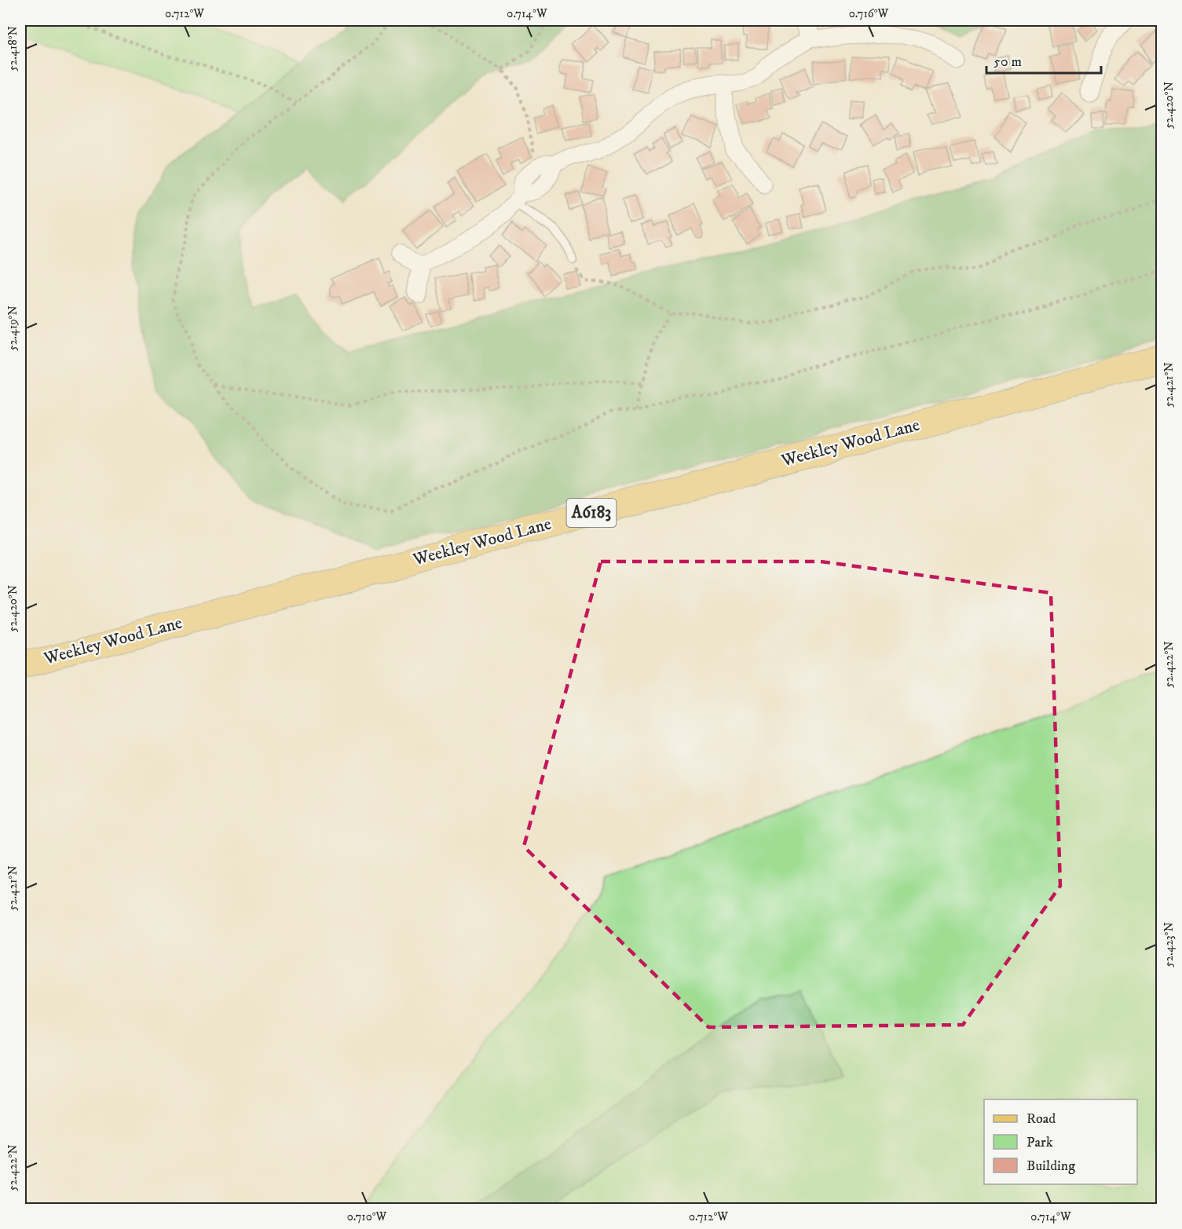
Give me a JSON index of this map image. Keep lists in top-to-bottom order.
{
  "streets": {
    "main road": ["Weekley Wood Lane", "A6183"]
  },
  "legend": ["Road", "Park", "Building"],
  "scale_bar": "50 m",
  "coordinates": [
    "0.712°W",
    "0.714°W",
    "0.716°W",
    "52.418°N",
    "52.420°N",
    "52.419°N",
    "52.421°N",
    "52.422°N",
    "52.423°N",
    "0.710°W"
  ]
}
